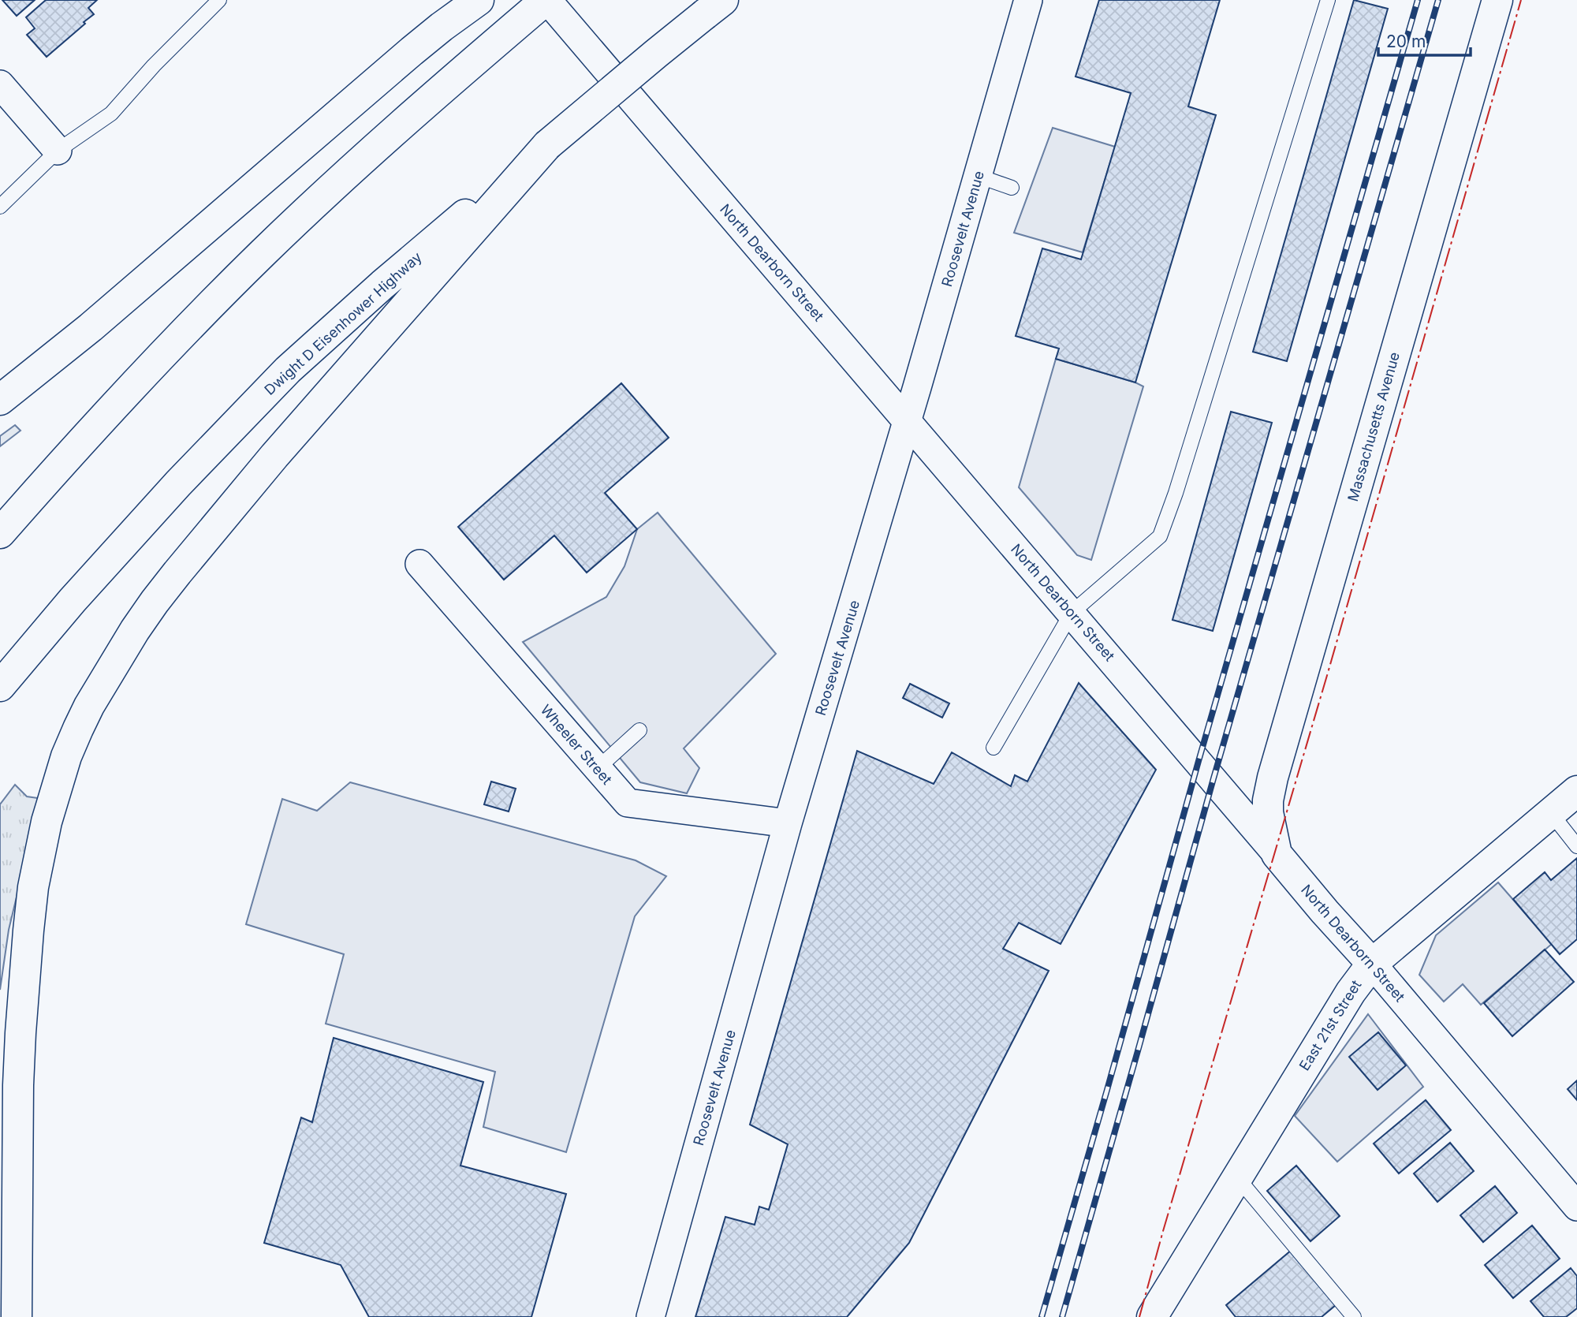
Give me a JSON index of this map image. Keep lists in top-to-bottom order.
{
  "streets": {
    "main road": [
      "North Dearborn Street",
      "Dwight D Eisenhower Highway",
      "Massachusetts Avenue",
      "East 21st Street"
    ],
    "street": ["Roosevelt Avenue", "Wheeler Street"]
  },
  "crossings": [
    ["Roosevelt Avenue", "North Dearborn Street"],
    ["Roosevelt Avenue", "Wheeler Street"],
    ["North Dearborn Street", "Massachusetts Avenue"],
    ["North Dearborn Street", "East 21st Street"]
  ],
  "scale_bar": "20 m"
}
